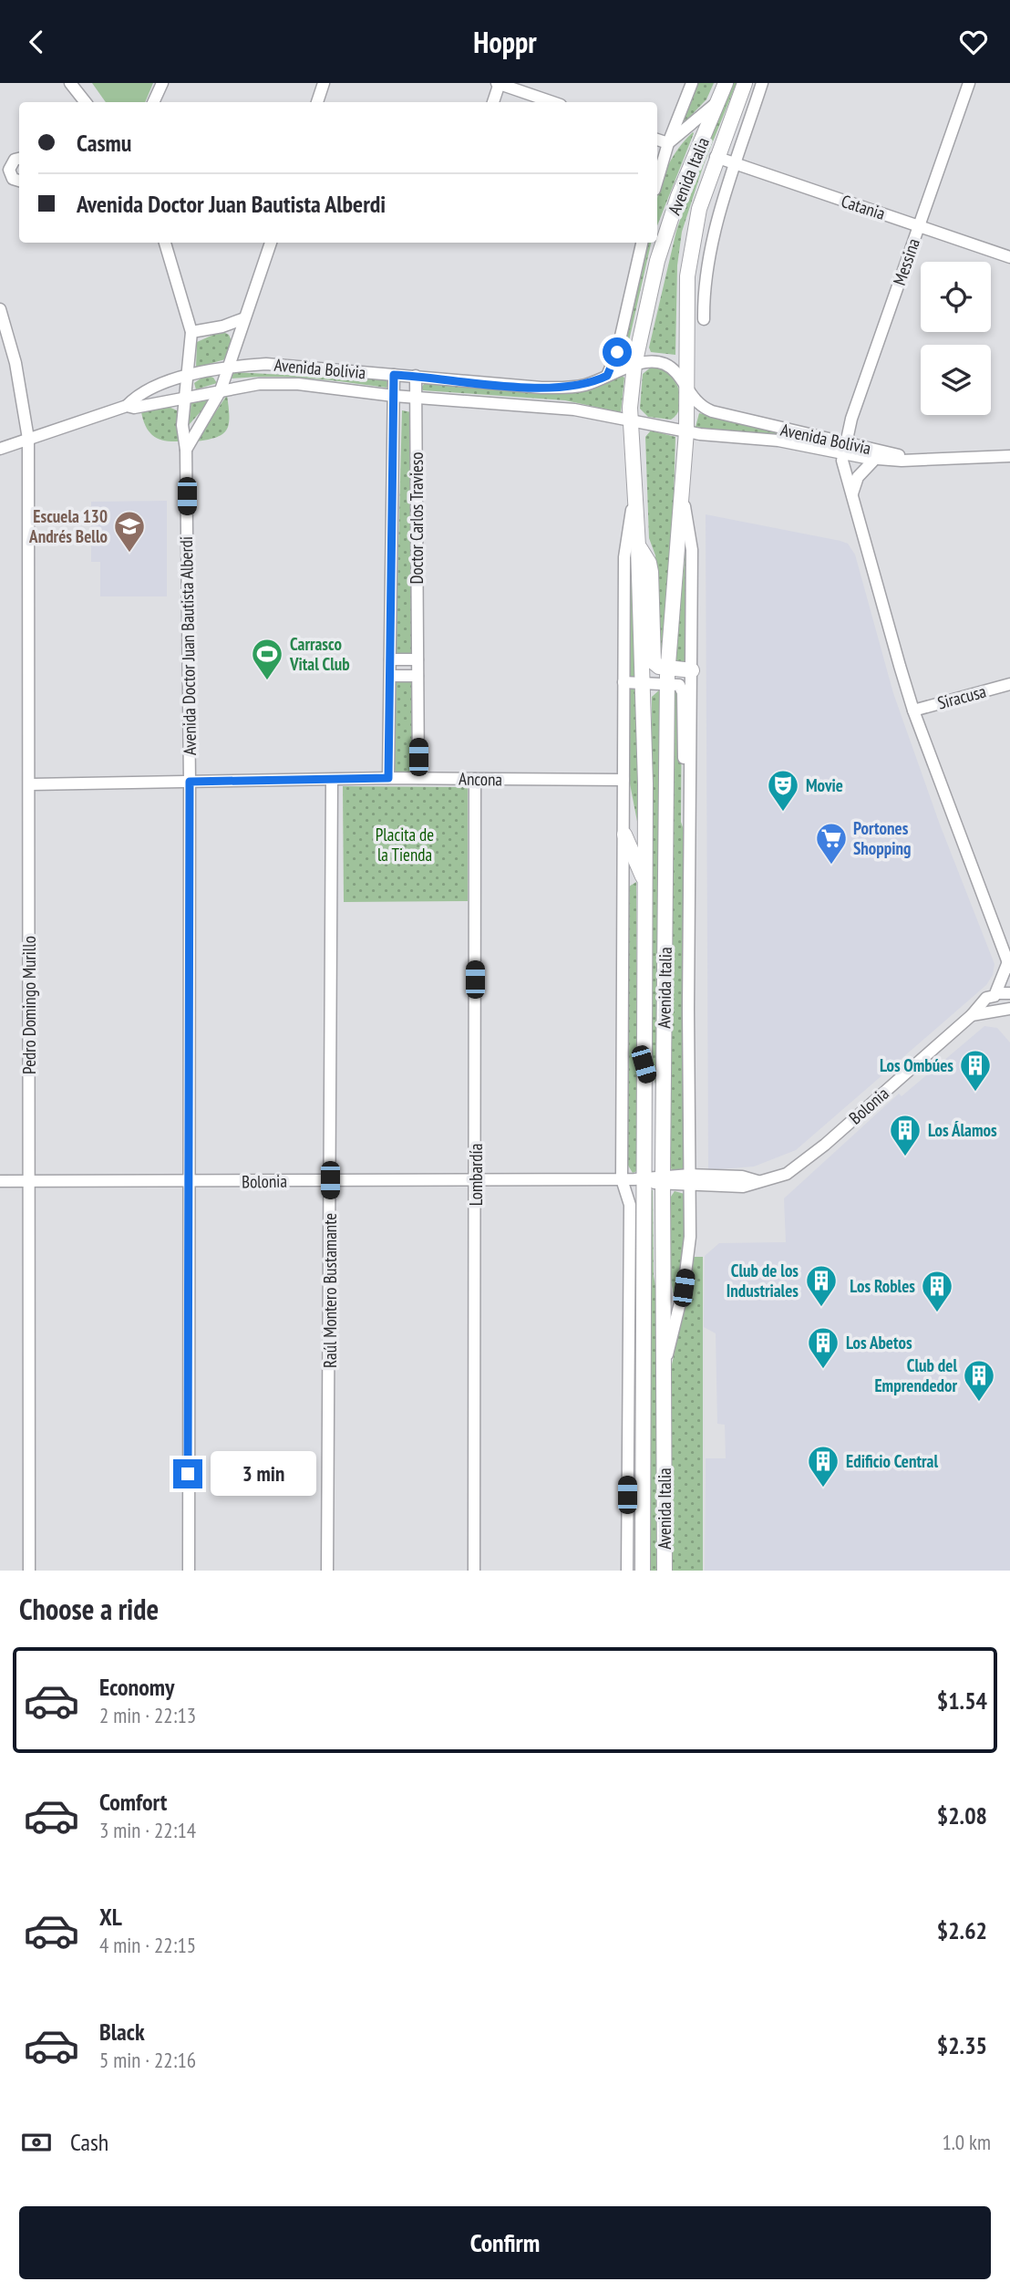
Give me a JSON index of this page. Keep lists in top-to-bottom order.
{
  "streets": {
    "main road": ["Avenida Italia"],
    "street": [
      "Catania",
      "Messina",
      "Avenida Bolivia",
      "Doctor Carlos Travieso",
      "Avenida Doctor Juan Bautista Alberdi",
      "Siracusa",
      "Ancona",
      "Pedro Domingo Murillo",
      "Bolonia",
      "Lombardía",
      "Raúl Montero Bustamante"
    ]
  },
  "crossings": [
    ["Avenida Italia", "Catania"],
    ["Avenida Italia", "Avenida Bolivia"],
    ["Avenida Italia", "Ancona"],
    ["Avenida Italia", "Bolonia"],
    ["Catania", "Messina"],
    ["Messina", "Avenida Bolivia"],
    ["Avenida Bolivia", "Doctor Carlos Travieso"],
    ["Avenida Bolivia", "Avenida Doctor Juan Bautista Alberdi"],
    ["Avenida Bolivia", "Pedro Domingo Murillo"],
    ["Doctor Carlos Travieso", "Ancona"],
    ["Avenida Doctor Juan Bautista Alberdi", "Ancona"],
    ["Avenida Doctor Juan Bautista Alberdi", "Bolonia"],
    ["Ancona", "Pedro Domingo Murillo"],
    ["Ancona", "Lombardía"],
    ["Ancona", "Raúl Montero Bustamante"],
    ["Pedro Domingo Murillo", "Bolonia"],
    ["Bolonia", "Lombardía"],
    ["Bolonia", "Raúl Montero Bustamante"]
  ],
  "parks": ["Placita de la Tienda"],
  "places": {
    "school or university": ["Escuela 130 Andrés Bello"],
    "sports": ["Carrasco Vital Club"],
    "theatre": ["Movie"],
    "supermarket": ["Portones Shopping"],
    "building": [
      "Los Ombúes",
      "Los Álamos",
      "Club de los Industriales",
      "Los Robles",
      "Los Abetos",
      "Club del Emprendedor",
      "Edificio Central"
    ]
  },
  "page": {
    "header": "Hoppr",
    "banner": ["Casmu", "Avenida Doctor Juan Bautista Alberdi"],
    "bubble": "3 min",
    "heading": "Choose a ride",
    "list": [
      {
        "name": "Economy",
        "note": "2 min · 22:13",
        "value": "$1.54"
      },
      {
        "name": "Comfort",
        "note": "3 min · 22:14",
        "value": "$2.08"
      },
      {
        "name": "XL",
        "note": "4 min · 22:15",
        "value": "$2.62"
      },
      {
        "name": "Black",
        "note": "5 min · 22:16",
        "value": "$2.35"
      }
    ],
    "pay": ["Cash", "1.0 km"],
    "buttons": "Confirm"
  }
}
